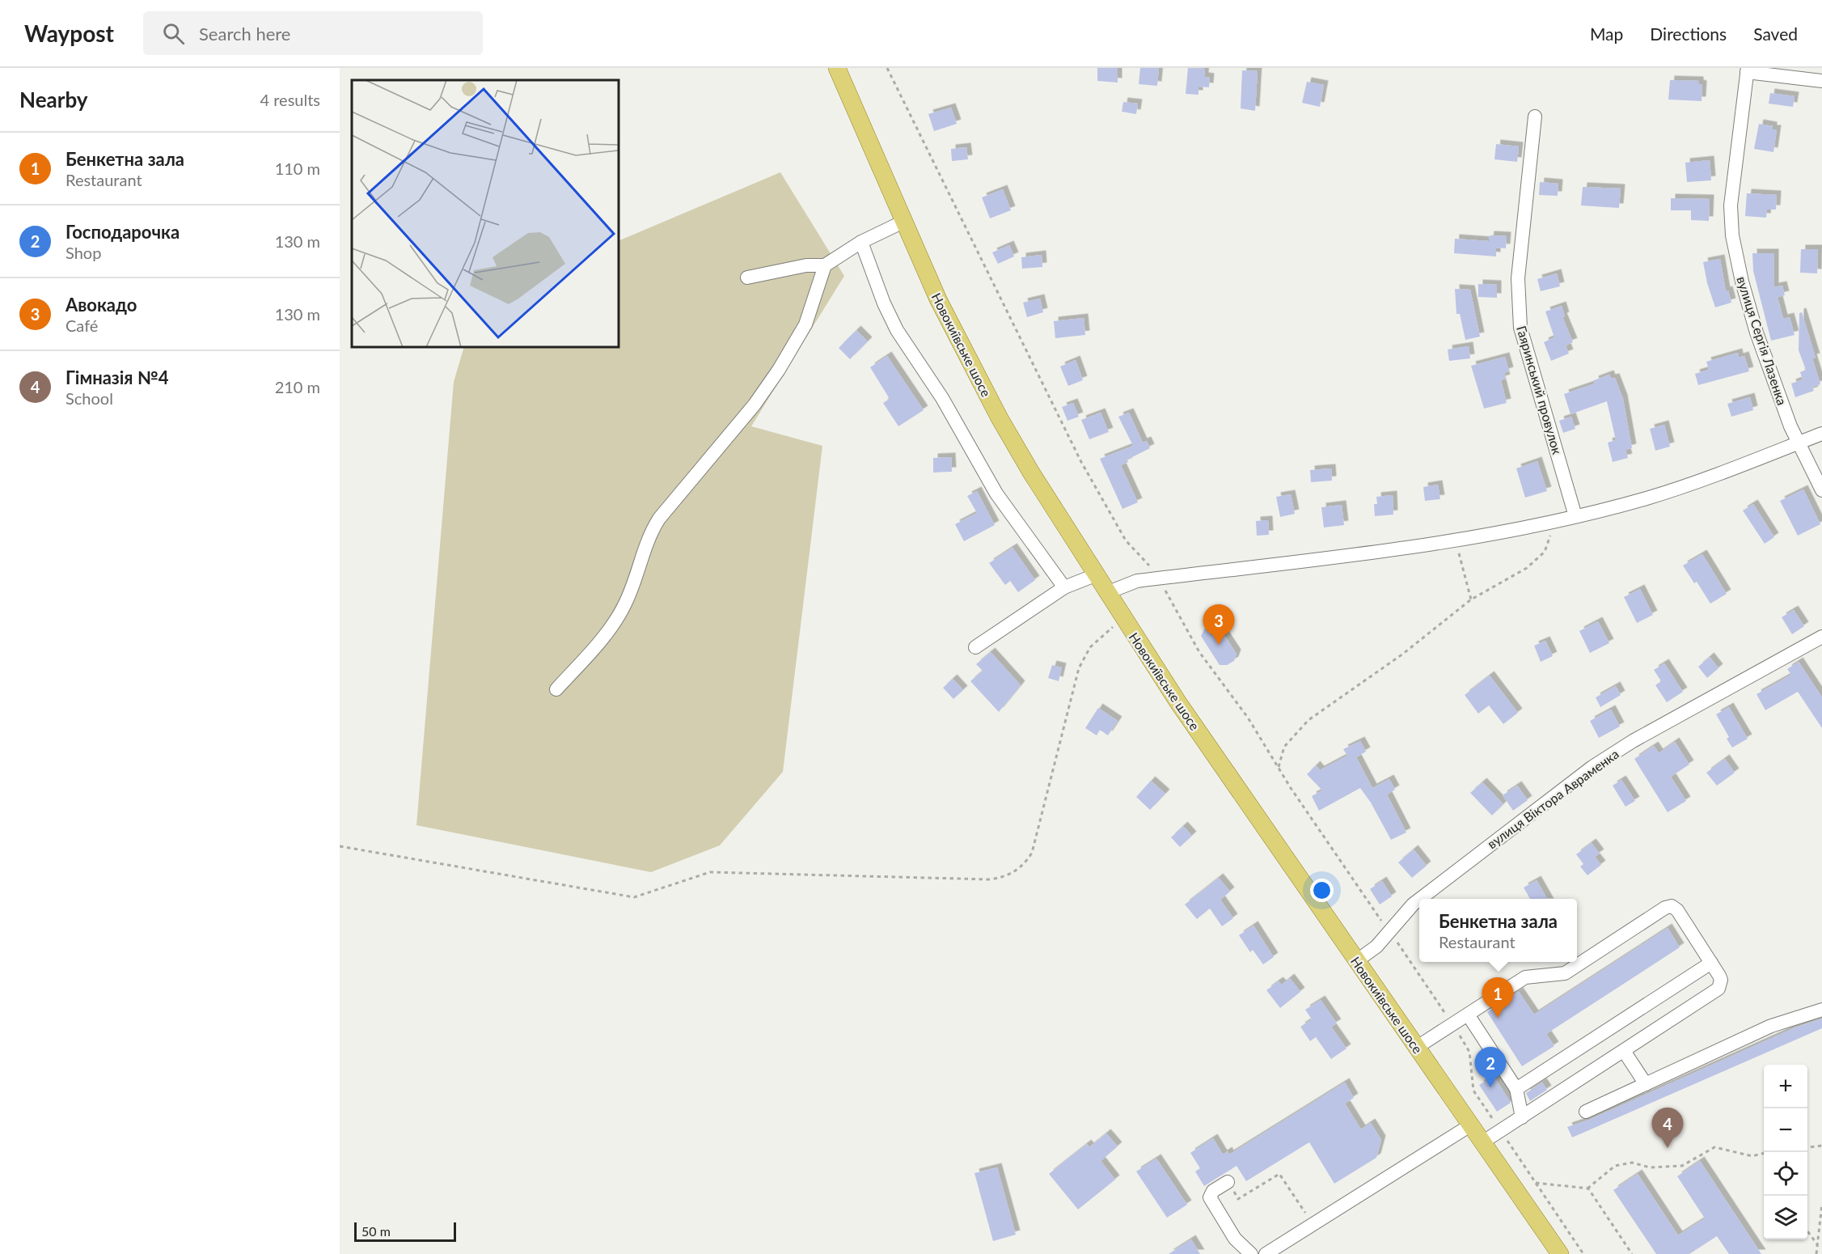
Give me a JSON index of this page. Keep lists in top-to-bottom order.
{
  "streets": {
    "main road": ["Новокиївське шосе"],
    "street": ["вулиця Сергія Лазенка", "Гаяринський провулок", "вулиця Віктора Авраменка"]
  },
  "crossings": [
    ["Новокиївське шосе", "вулиця Віктора Авраменка"]
  ],
  "scale_bar": "50 m",
  "page": {
    "header": "Waypost",
    "search": "Search here",
    "nav": ["Map", "Directions", "Saved"],
    "heading": ["Nearby", "4 results"],
    "list": [
      {
        "mark": "1",
        "name": "Бенкетна зала",
        "note": "Restaurant",
        "value": "110 m"
      },
      {
        "mark": "2",
        "name": "Господарочка",
        "note": "Shop",
        "value": "130 m"
      },
      {
        "mark": "3",
        "name": "Авокадо",
        "note": "Café",
        "value": "130 m"
      },
      {
        "mark": "4",
        "name": "Гімназія №4",
        "note": "School",
        "value": "210 m"
      }
    ],
    "pins": [
      "3",
      "1",
      "2",
      "4"
    ],
    "popup": ["Бенкетна зала", "Restaurant"],
    "map_buttons": ["+", "−"],
    "scale": "50 m"
  }
}
